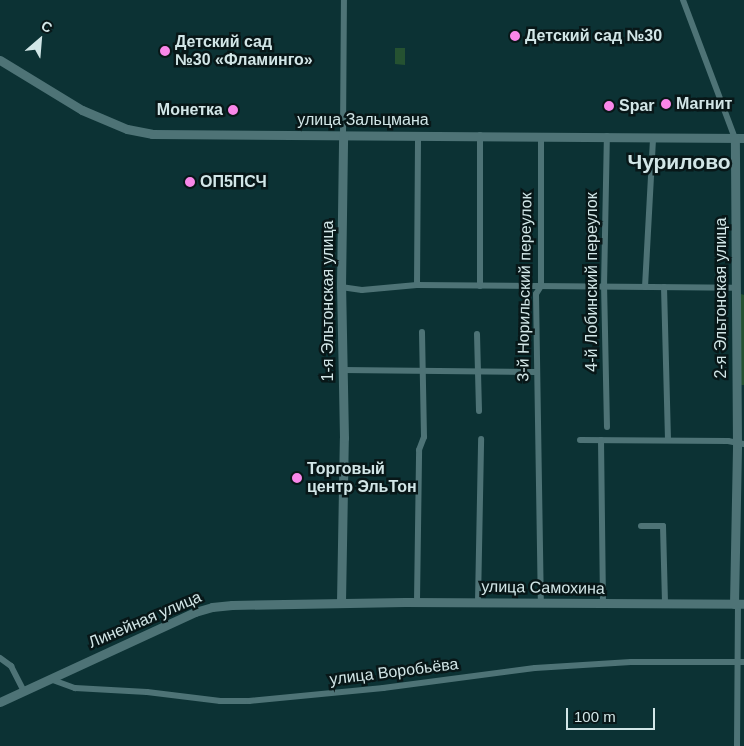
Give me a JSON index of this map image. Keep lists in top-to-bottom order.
{
  "streets": {
    "street": [
      "улица Зальцмана",
      "4-й Лобинский переулок",
      "3-й Норильский переулок",
      "2-я Эльтонская улица",
      "1-я Эльтонская улица",
      "улица Самохина",
      "Линейная улица",
      "улица Воробьёва"
    ]
  },
  "crossings": [
    ["улица Зальцмана", "4-й Лобинский переулок"],
    ["улица Зальцмана", "3-й Норильский переулок"],
    ["улица Зальцмана", "2-я Эльтонская улица"],
    ["улица Зальцмана", "1-я Эльтонская улица"],
    ["3-й Норильский переулок", "улица Самохина"],
    ["2-я Эльтонская улица", "улица Самохина"],
    ["1-я Эльтонская улица", "улица Самохина"],
    ["1-я Эльтонская улица", "Линейная улица"],
    ["улица Самохина", "Линейная улица"],
    ["Линейная улица", "улица Воробьёва"]
  ],
  "districts": ["Чурилово"],
  "places": [
    "Детский сад №30",
    "Детский сад №30 «Фламинго»",
    "Магнит",
    "Spar",
    "Монетка",
    "ОП5ПСЧ",
    "Торговый центр ЭльТон"
  ],
  "scale_bar": "100 m",
  "north": "top right"
}
